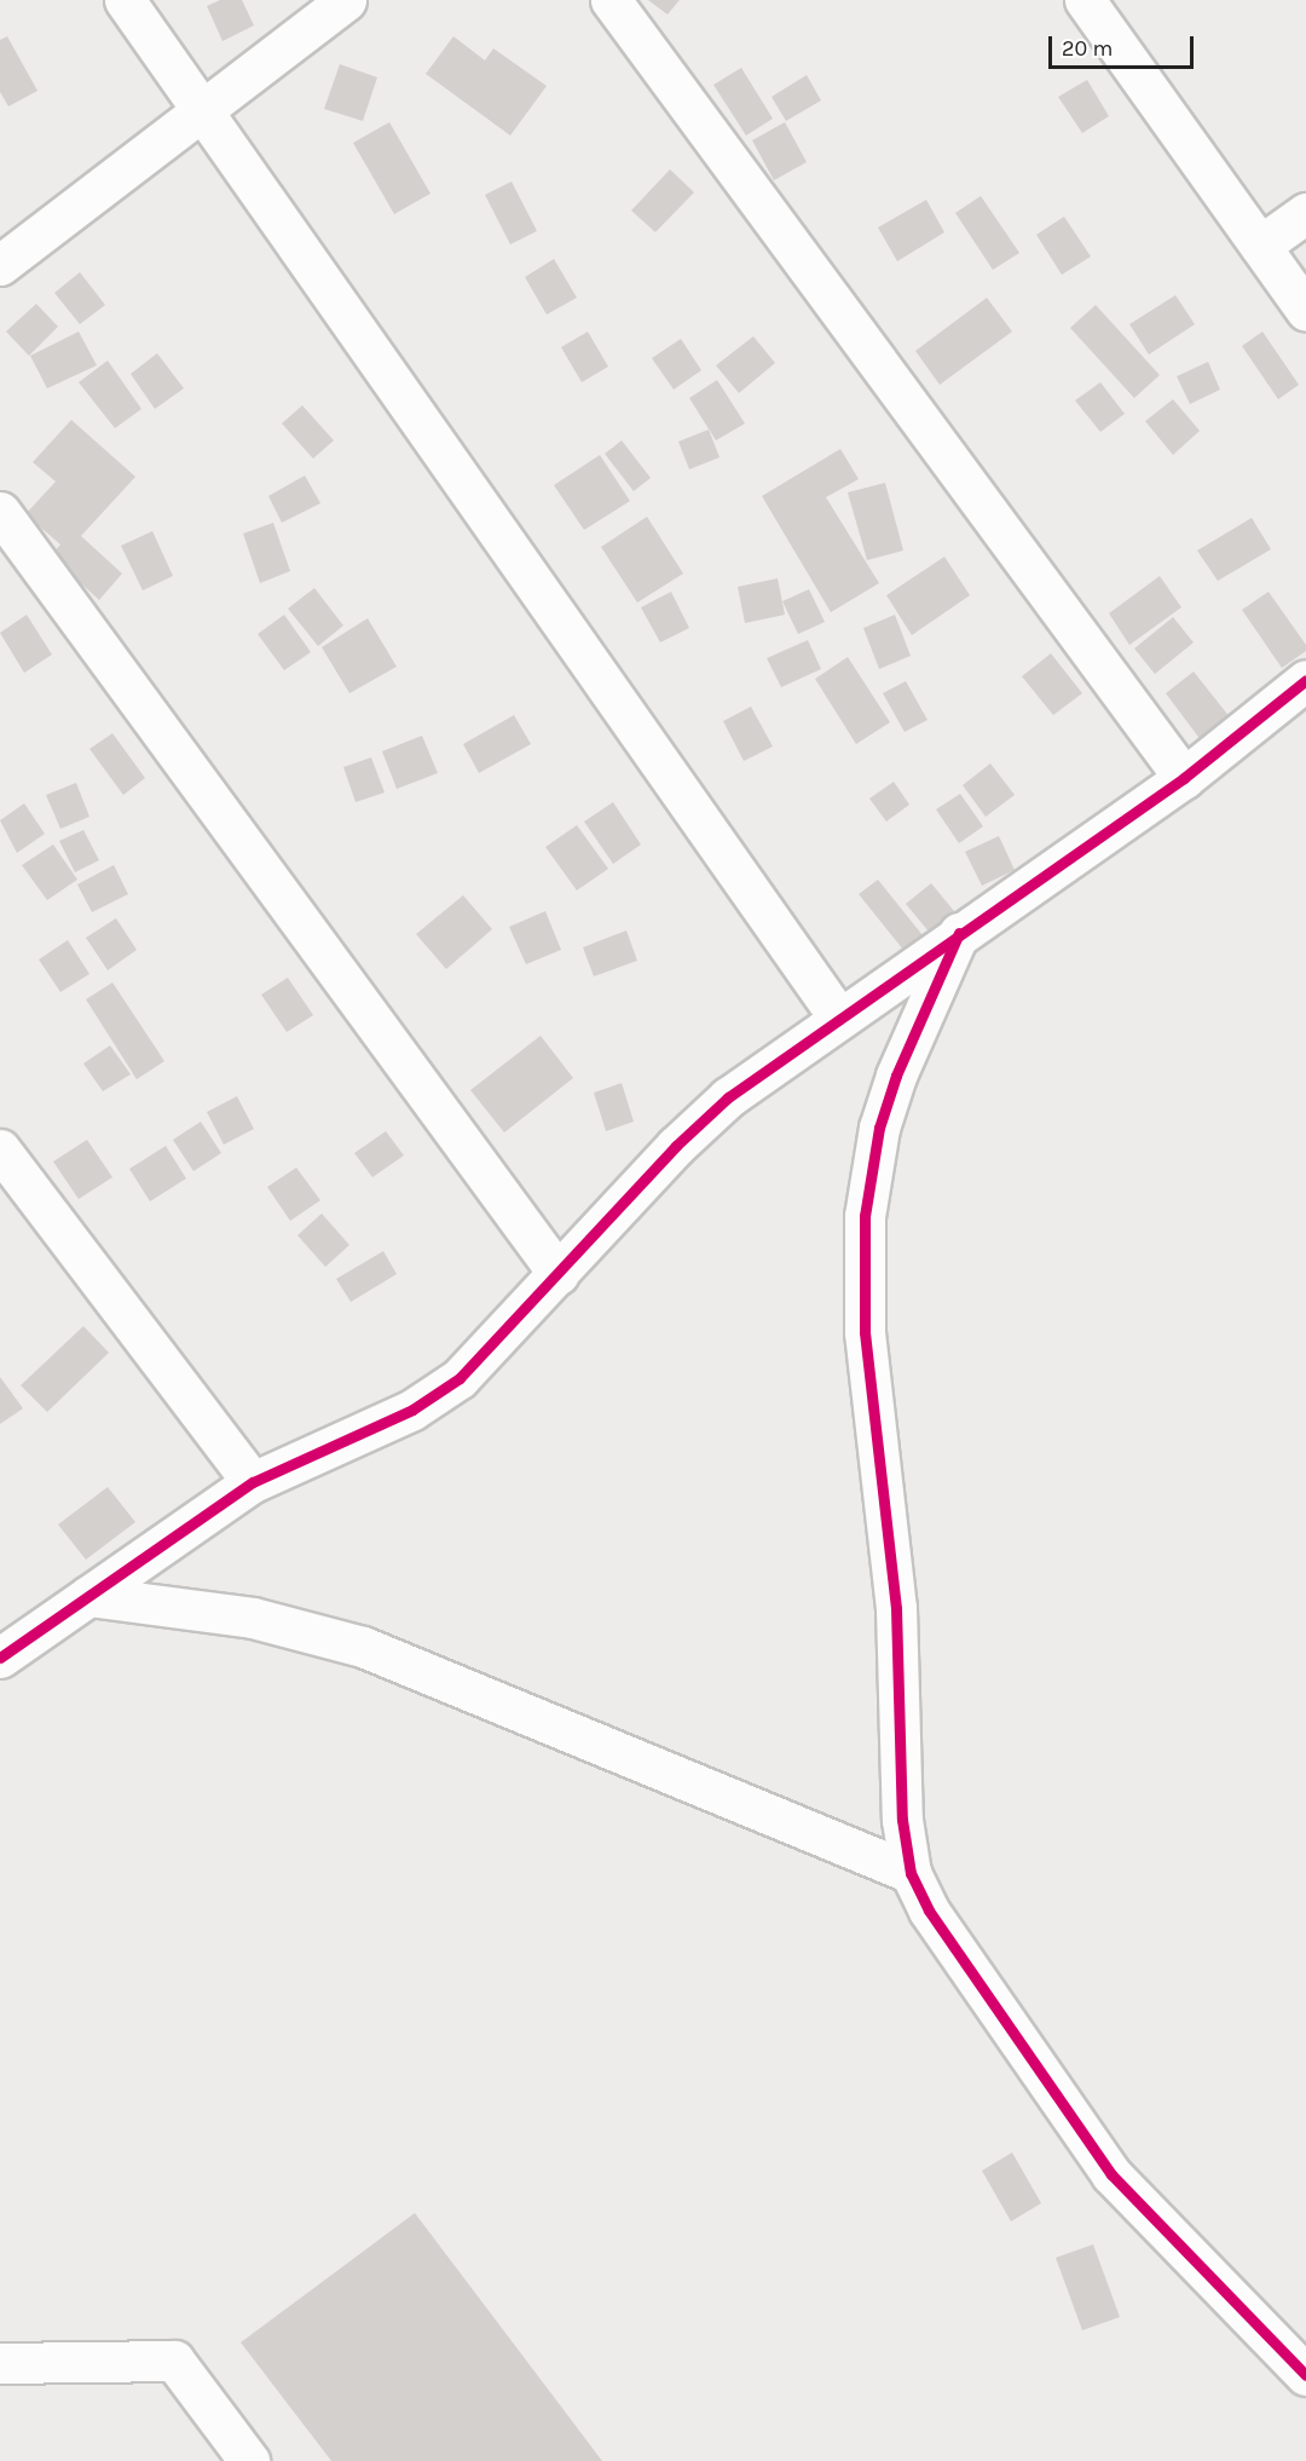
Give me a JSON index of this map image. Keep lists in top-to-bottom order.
{
  "scale_bar": "20 m"
}
